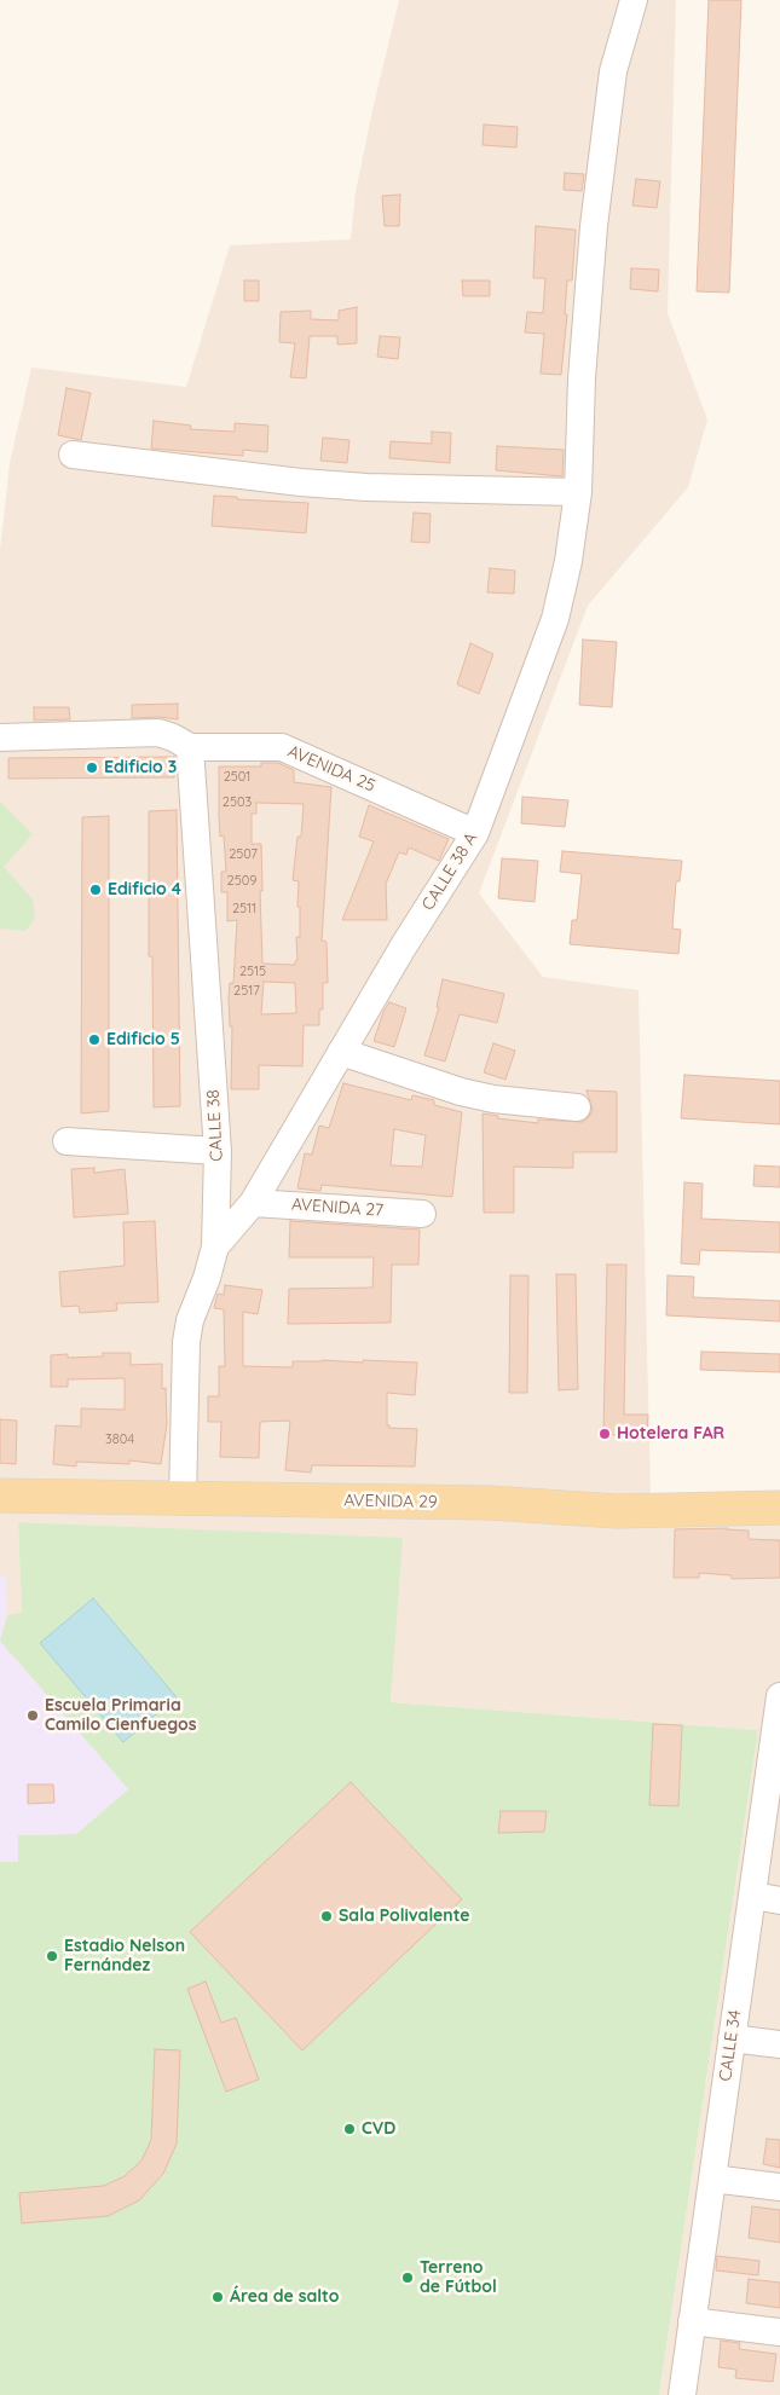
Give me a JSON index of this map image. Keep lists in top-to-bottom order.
{
  "streets": {
    "main road": ["AVENIDA 29"],
    "street": [
      "AVENIDA 25",
      "CALLE 38 A",
      "CALLE 38",
      "AVENIDA 27",
      "CALLE 34"
    ]
  },
  "crossings": [
    ["AVENIDA 25", "CALLE 38 A"],
    ["AVENIDA 25", "CALLE 38"],
    ["CALLE 38 A", "CALLE 38"],
    ["CALLE 38 A", "AVENIDA 27"],
    ["CALLE 38", "AVENIDA 29"]
  ],
  "places": [
    "Edificio 3",
    "Edificio 4",
    "Edificio 5",
    "Hotelera FAR",
    "Escuela Primaria Camilo Cienfuegos",
    "Sala Polivalente",
    "Estadio Nelson Fernández",
    "CVD",
    "Terreno de Fútbol",
    "Área de salto"
  ],
  "house_numbers": [
    "2501",
    "2503",
    "2507",
    "2509",
    "2511",
    "2515",
    "2517",
    "3804"
  ]
}
